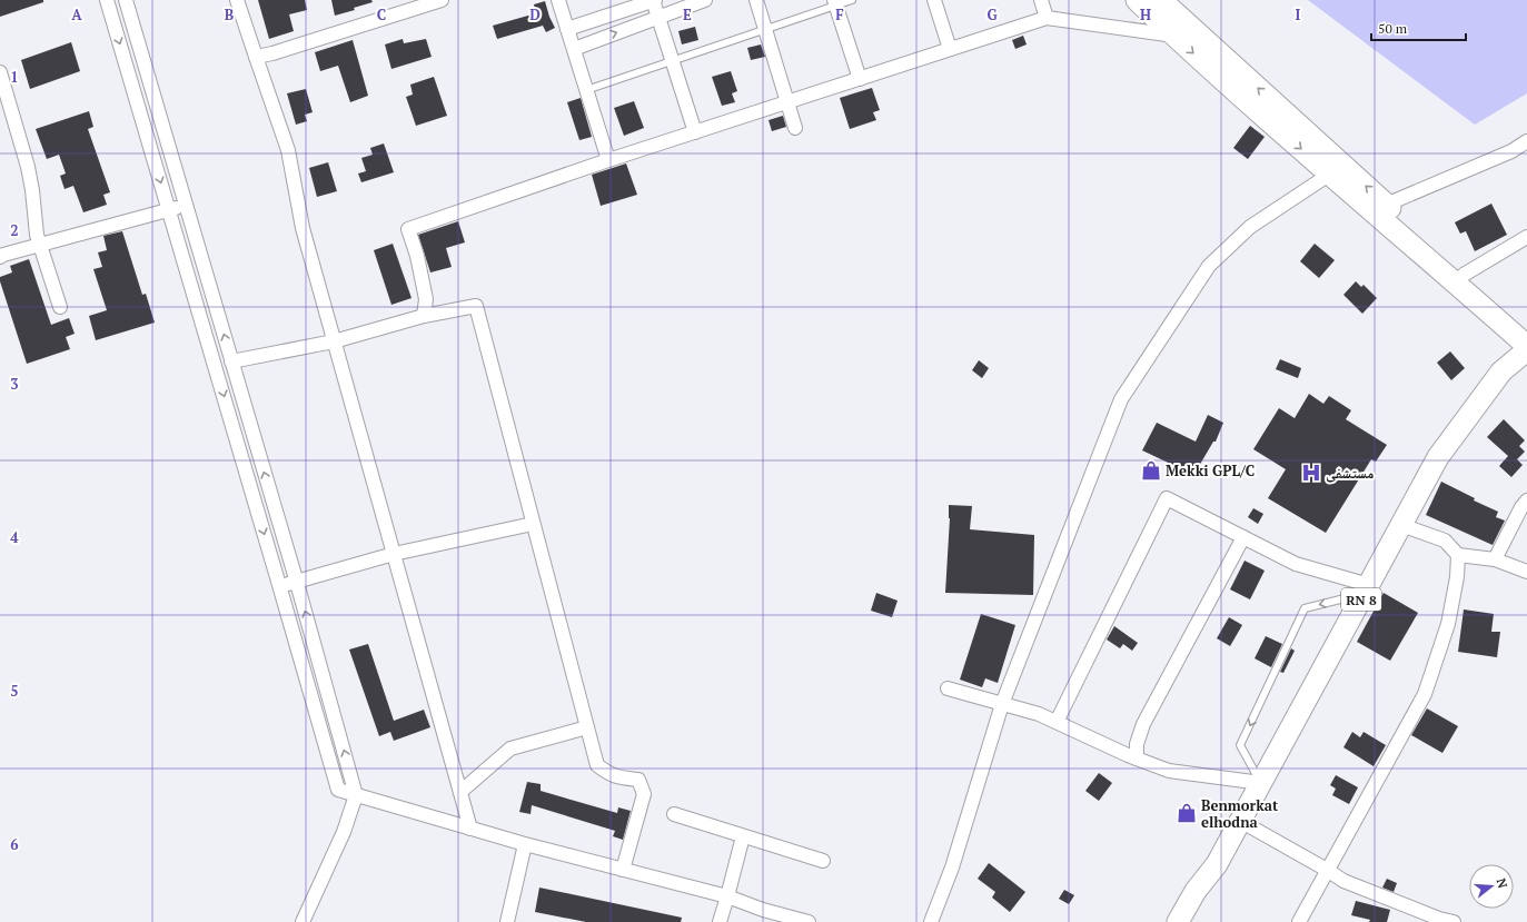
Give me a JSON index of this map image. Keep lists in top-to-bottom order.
{
  "streets": {
    "main road": ["RN 8"]
  },
  "places": {
    "shop": ["Mekki GPL/C", "Benmorkat elhodna"],
    "hospital": ["مستشفى"]
  },
  "scale_bar": "50 m",
  "north": "right",
  "grid": {
    "columns": [
      "A",
      "B",
      "C",
      "D",
      "E",
      "F",
      "G",
      "H",
      "I"
    ],
    "rows": [
      "1",
      "2",
      "3",
      "4",
      "5",
      "6"
    ]
  }
}
